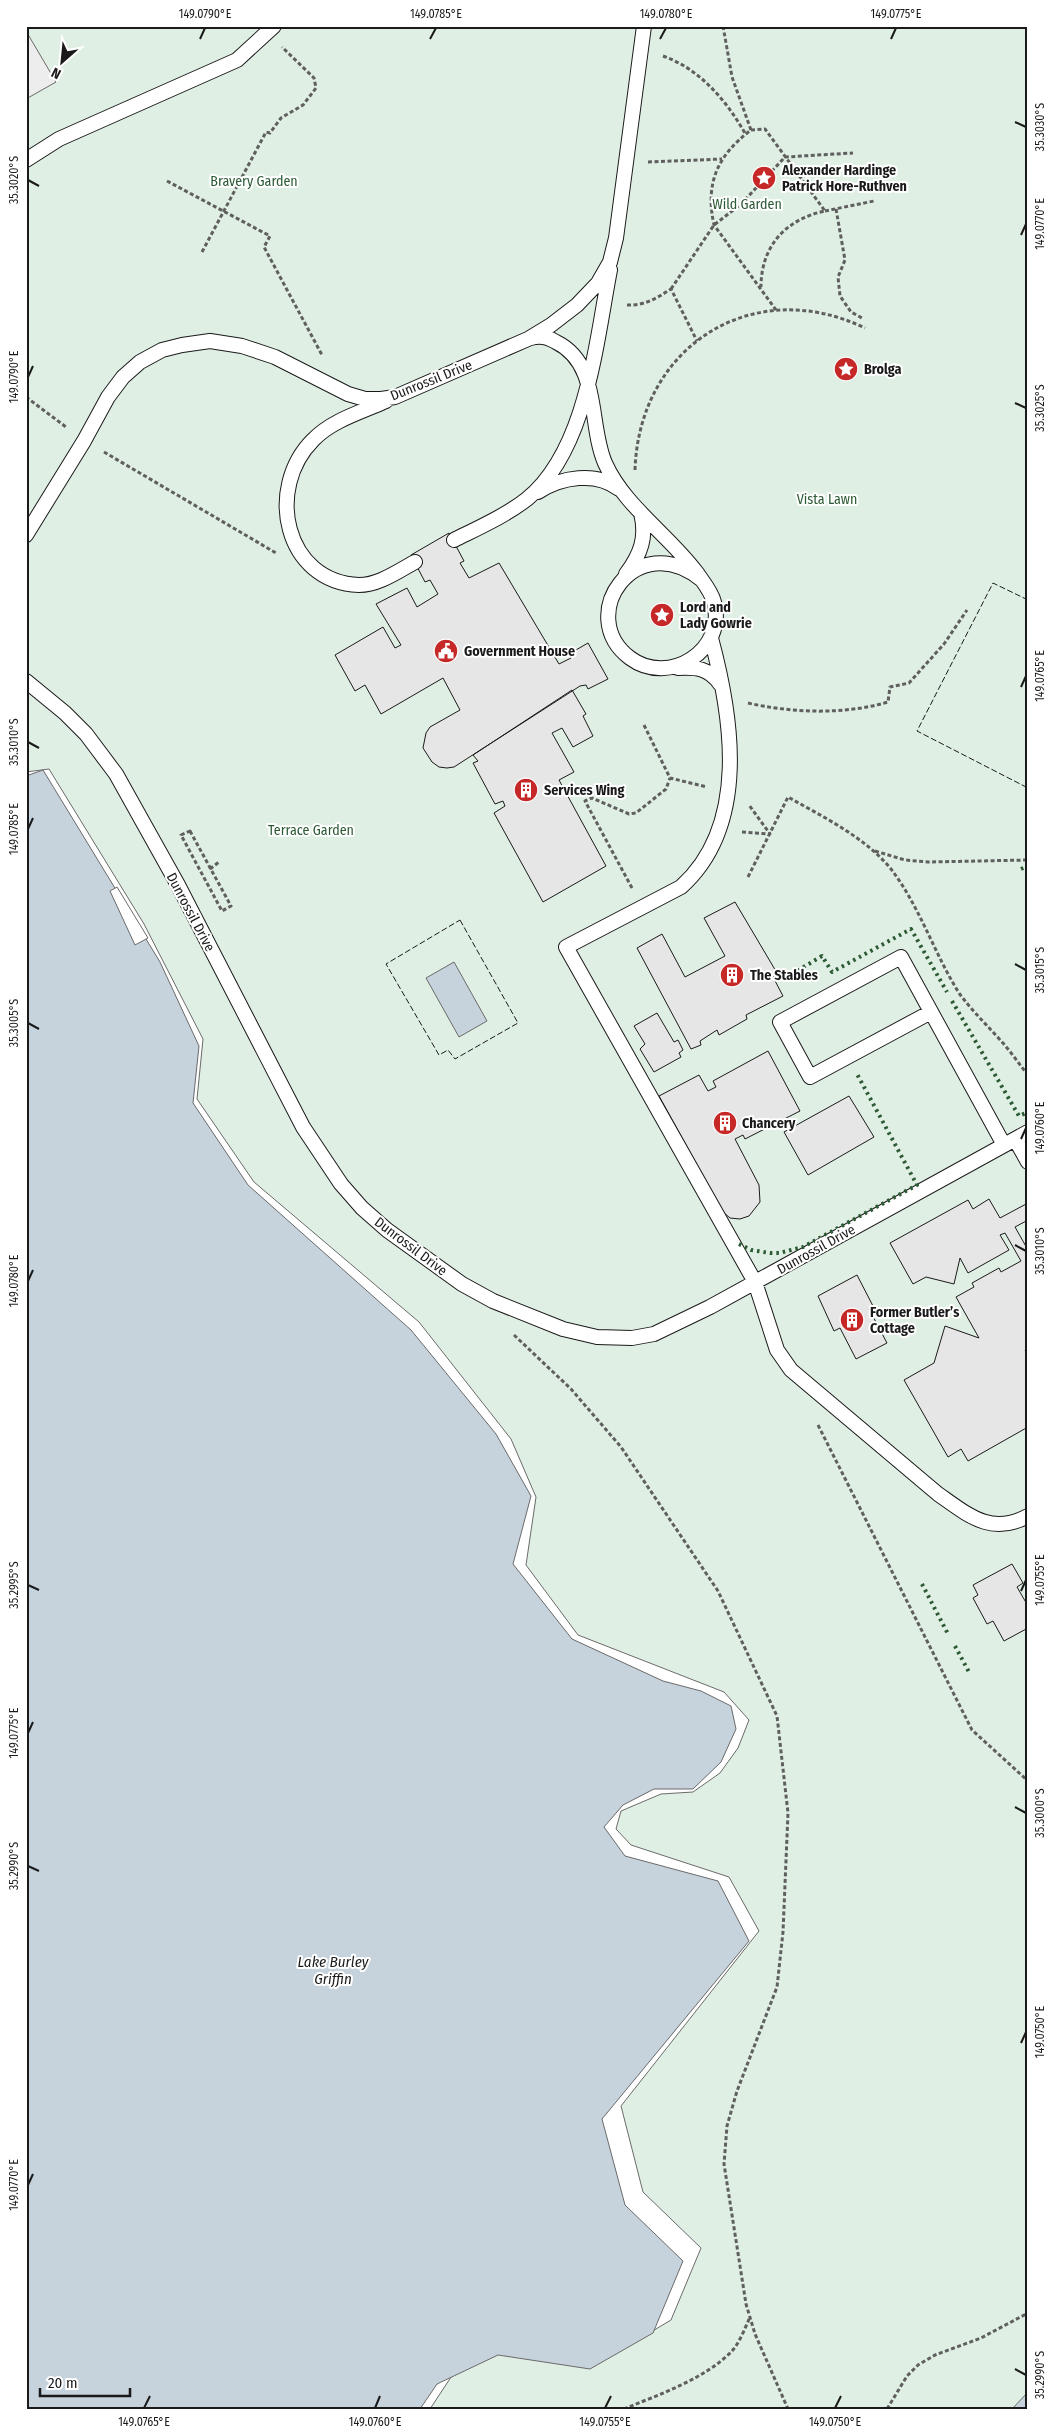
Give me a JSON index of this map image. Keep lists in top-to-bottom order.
{
  "streets": {
    "lane": ["Dunrossil Drive"]
  },
  "water": ["Lake Burley Griffin"],
  "parks": [
    "Bravery Garden",
    "Wild Garden",
    "Vista Lawn",
    "Terrace Garden"
  ],
  "places": {
    "place": ["Alexander Hardinge Patrick Hore-Ruthven", "Brolga", "Lord and Lady Gowrie"],
    "public building": ["Government House"],
    "building": [
      "Services Wing",
      "The Stables",
      "Chancery",
      "Former Butler’s Cottage"
    ]
  },
  "scale_bar": "20 m",
  "north": "bottom left",
  "coordinates": [
    "149.0790°E",
    "149.0785°E",
    "149.0780°E",
    "149.0775°E",
    "35.3030°S",
    "35.3020°S",
    "149.0770°E",
    "35.3025°S",
    "149.0765°E",
    "35.3010°S",
    "35.3015°S",
    "35.3005°S",
    "149.0760°E",
    "149.0755°E",
    "35.2995°S",
    "35.3000°S",
    "35.2990°S",
    "149.0750°E"
  ]
}
